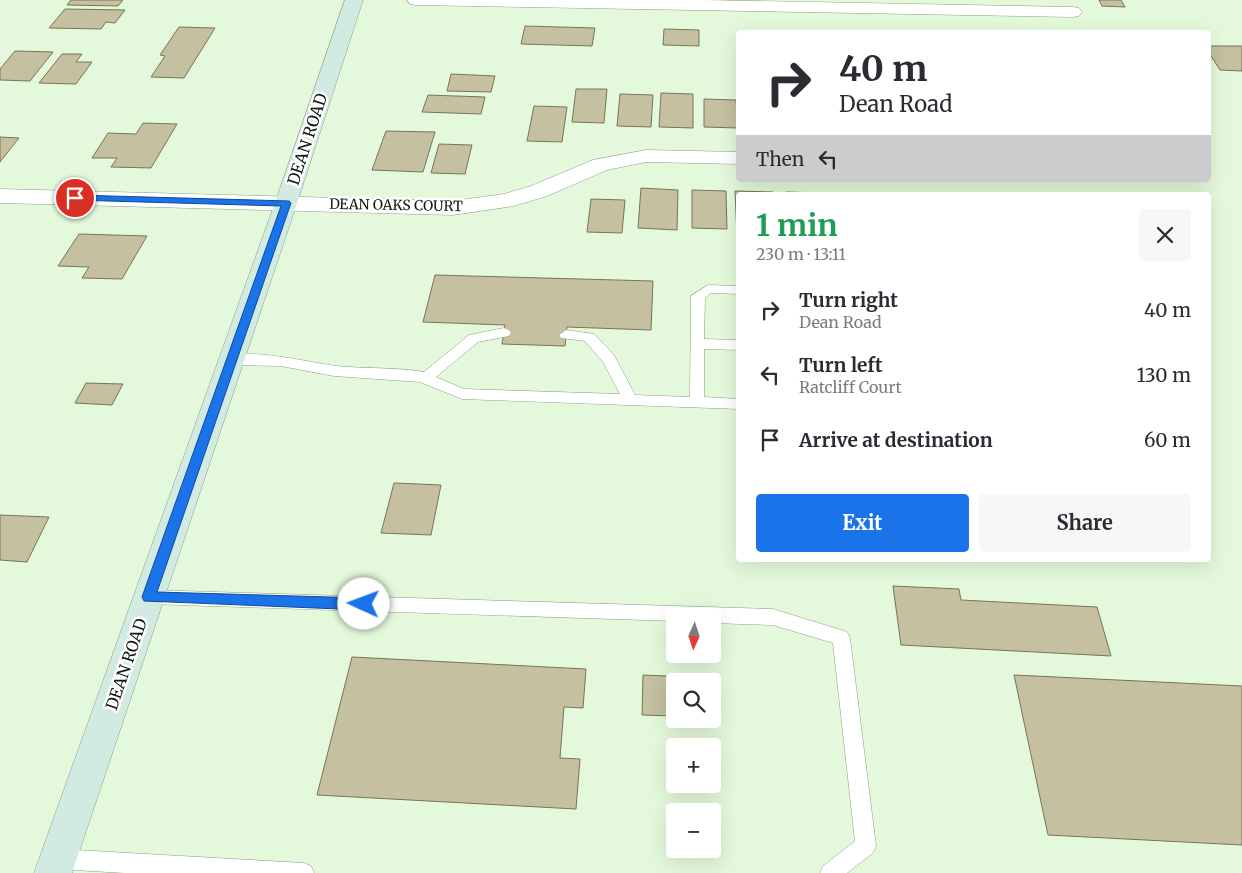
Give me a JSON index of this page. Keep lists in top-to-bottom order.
{
  "streets": {
    "main road": ["DEAN ROAD"],
    "street": ["DEAN OAKS COURT"]
  },
  "crossings": [
    ["DEAN ROAD", "DEAN OAKS COURT"]
  ],
  "north": "bottom",
  "page": {
    "turn": ["40 m", "Dean Road"],
    "then": "Then",
    "heading": ["1 min", "230 m · 13:11"],
    "list": [
      {
        "name": "Turn right",
        "note": "Dean Road",
        "value": "40 m"
      },
      {
        "name": "Turn left",
        "note": "Ratcliff Court",
        "value": "130 m"
      },
      {
        "name": "Arrive at destination",
        "value": "60 m"
      }
    ],
    "buttons": ["Exit", "Share"],
    "map_buttons": ["+", "−"]
  }
}
